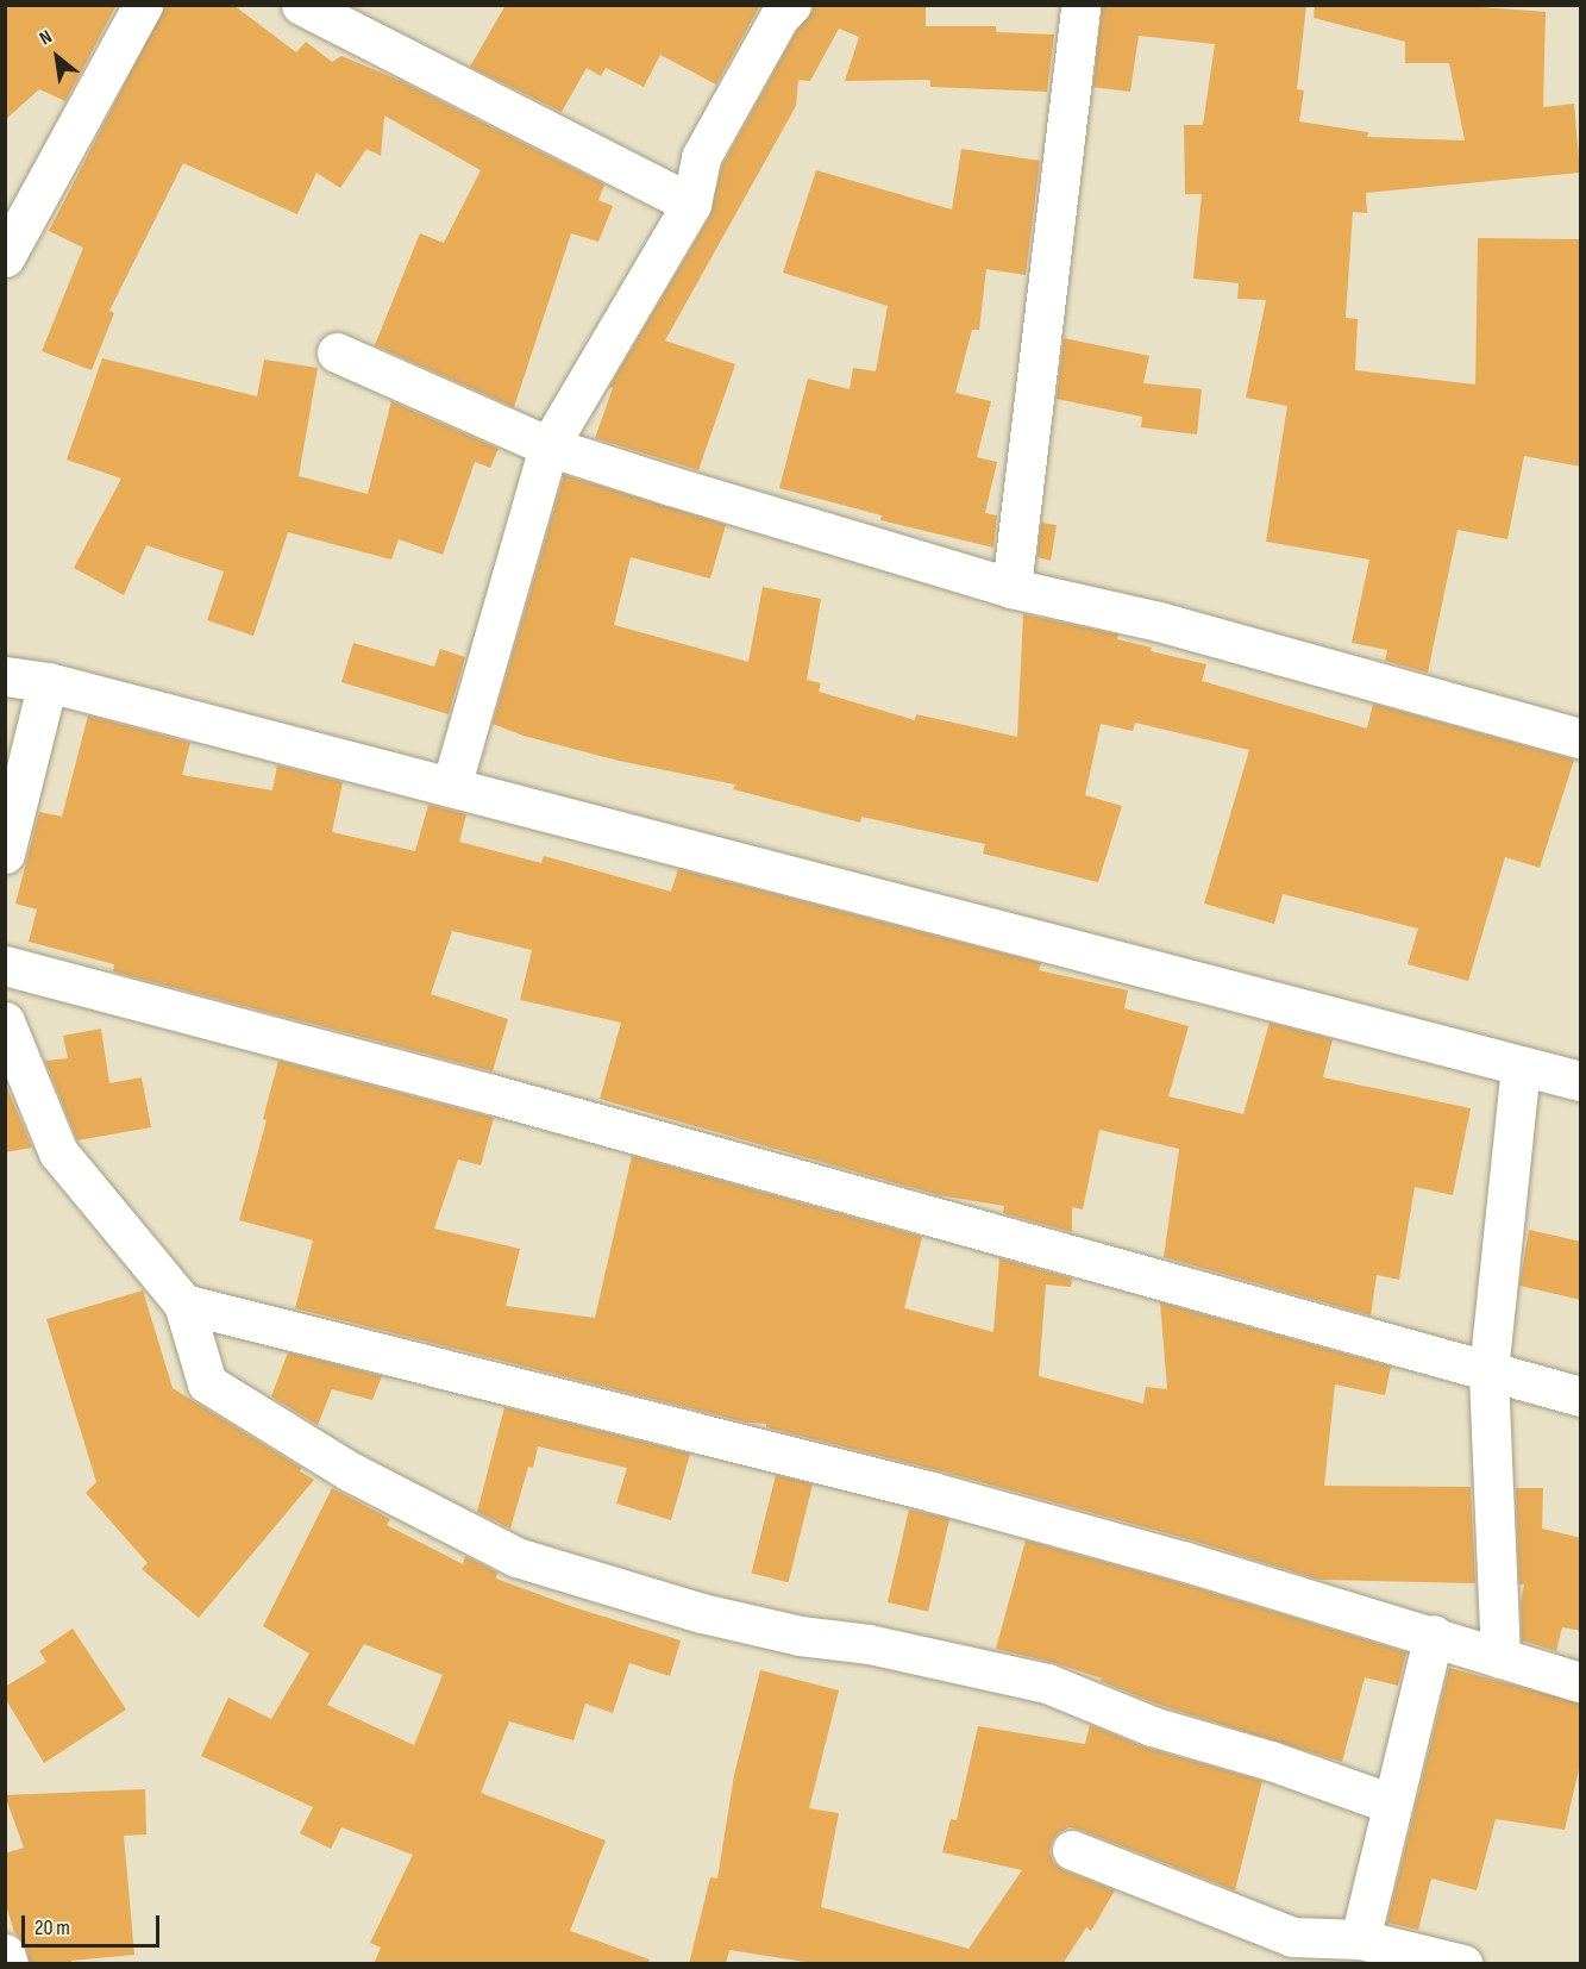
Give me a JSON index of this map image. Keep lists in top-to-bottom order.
{
  "scale_bar": "20 m",
  "north": "top left"
}
